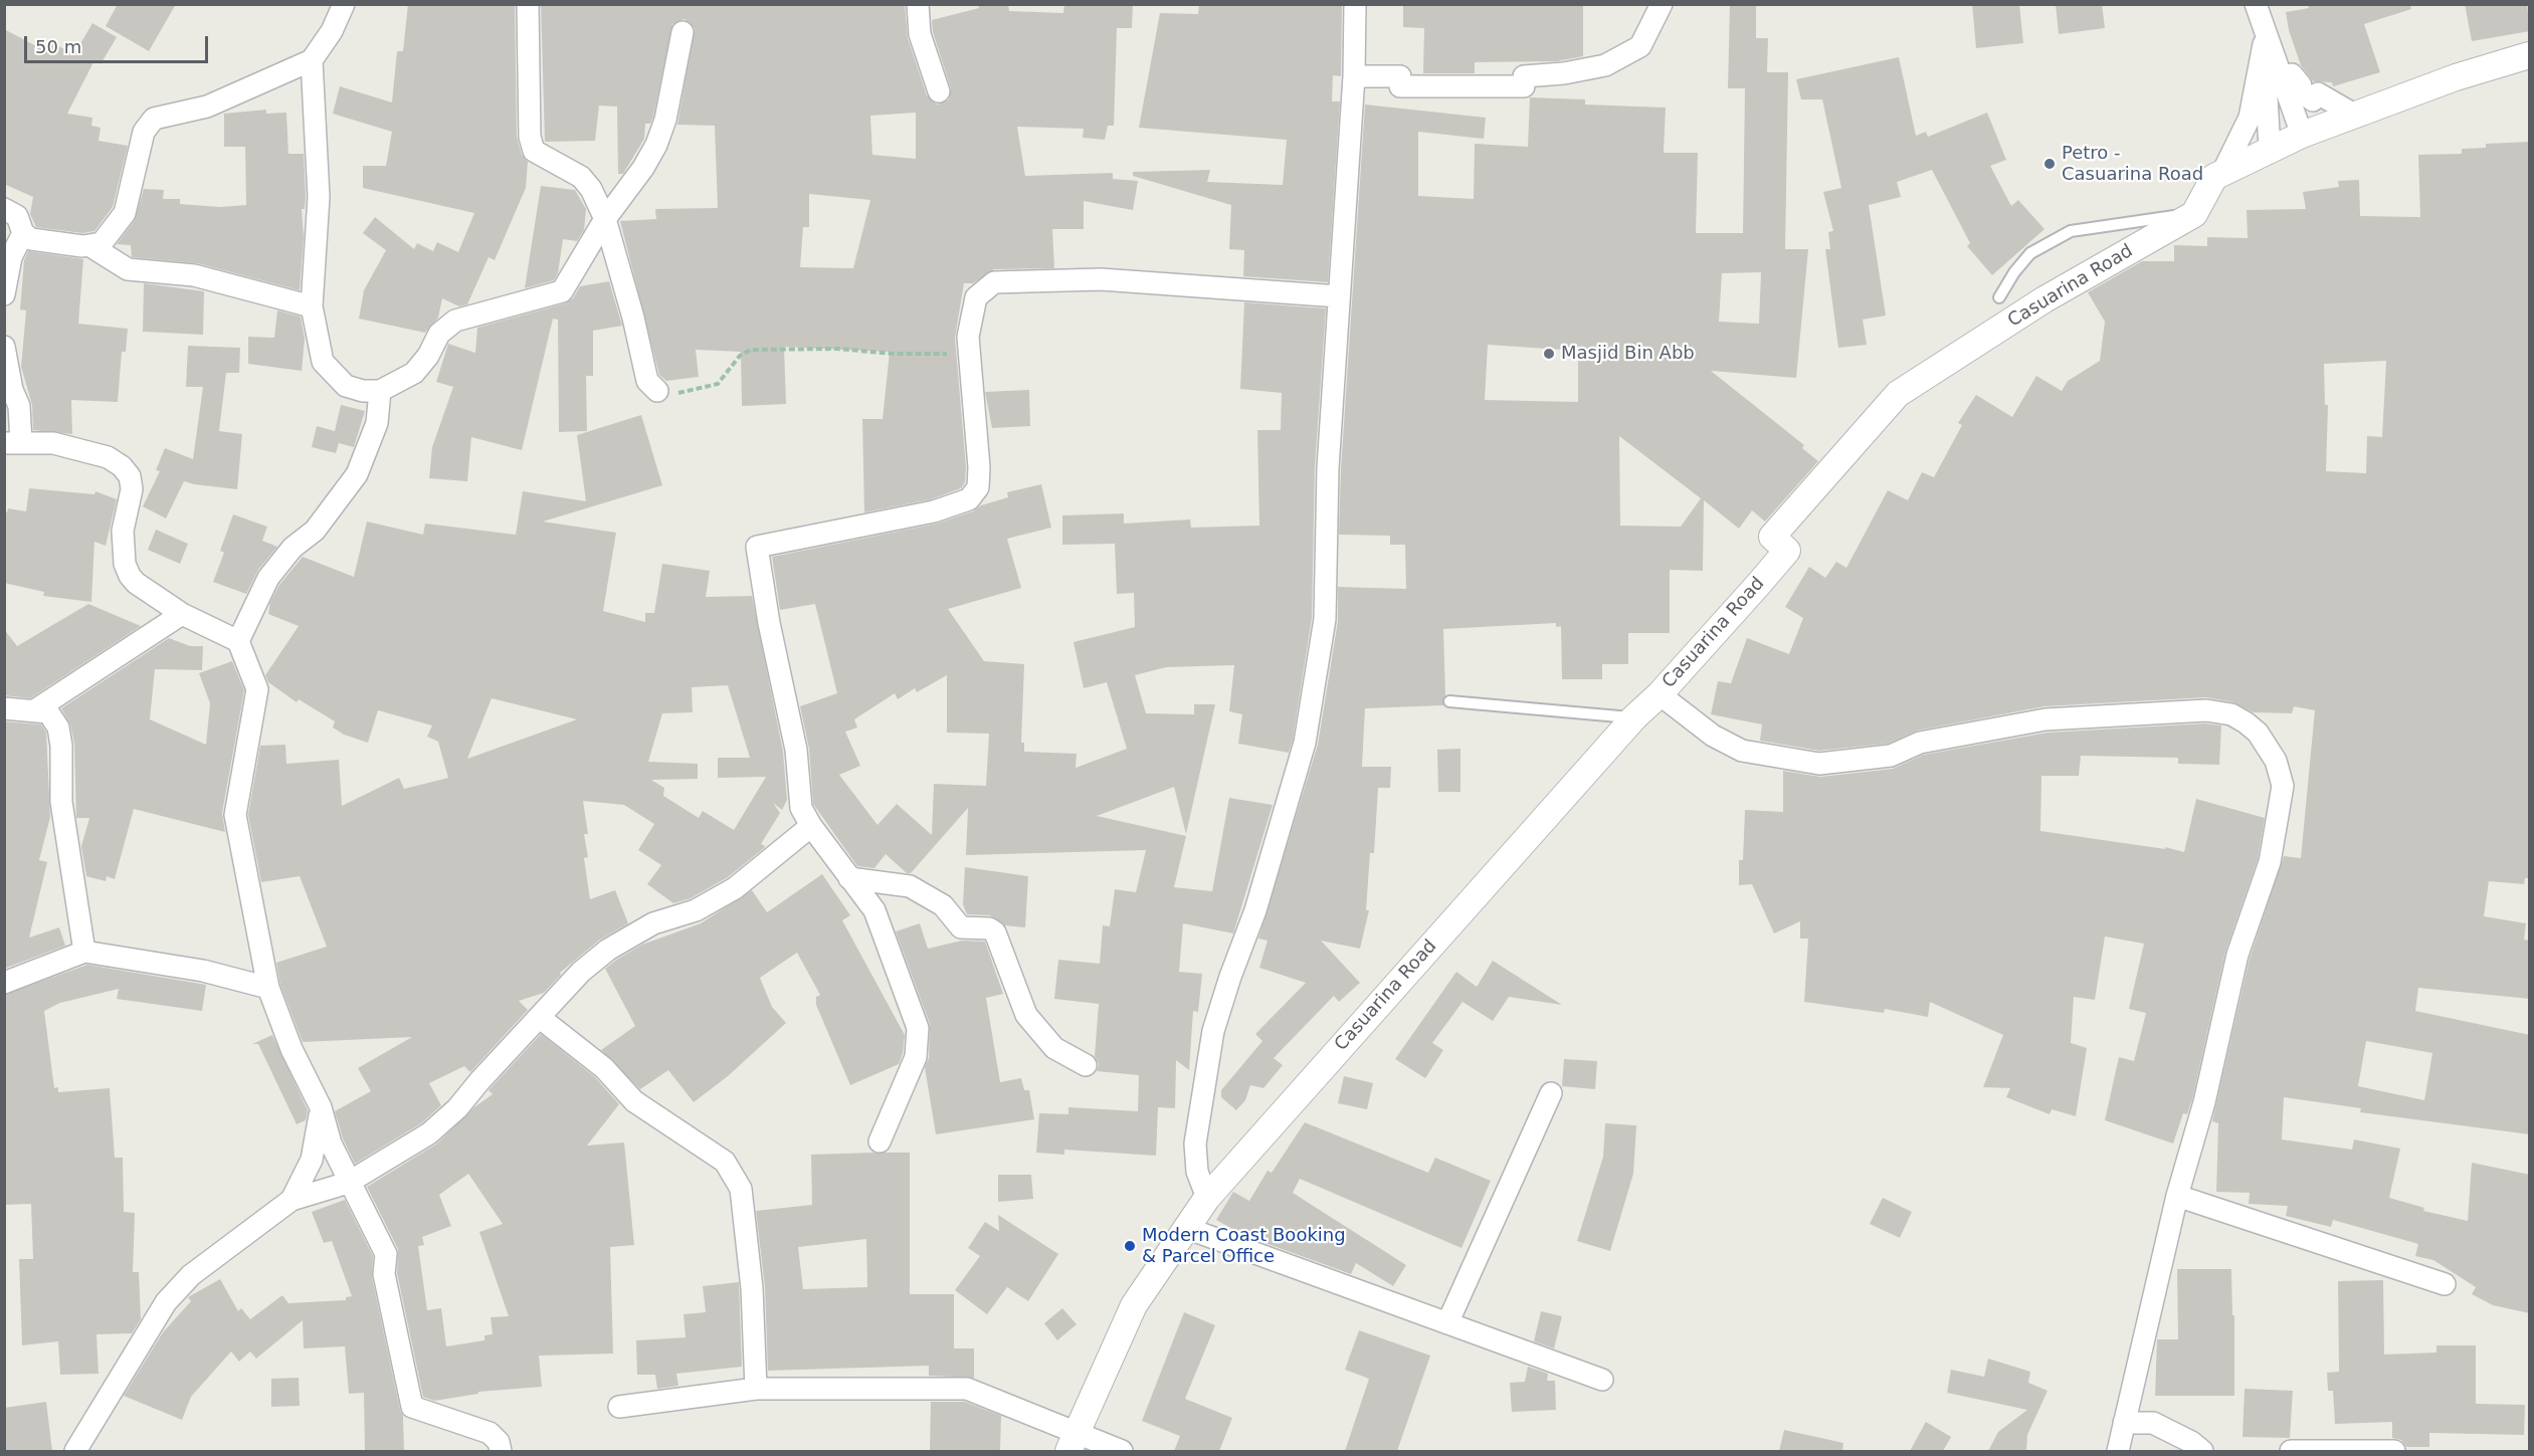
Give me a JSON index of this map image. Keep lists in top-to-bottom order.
{
  "streets": {
    "street": ["Casuarina Road"]
  },
  "places": ["Petro - Casuarina Road", "Masjid Bin Abb", "Modern Coast Booking & Parcel Office"],
  "scale_bar": "50 m"
}
